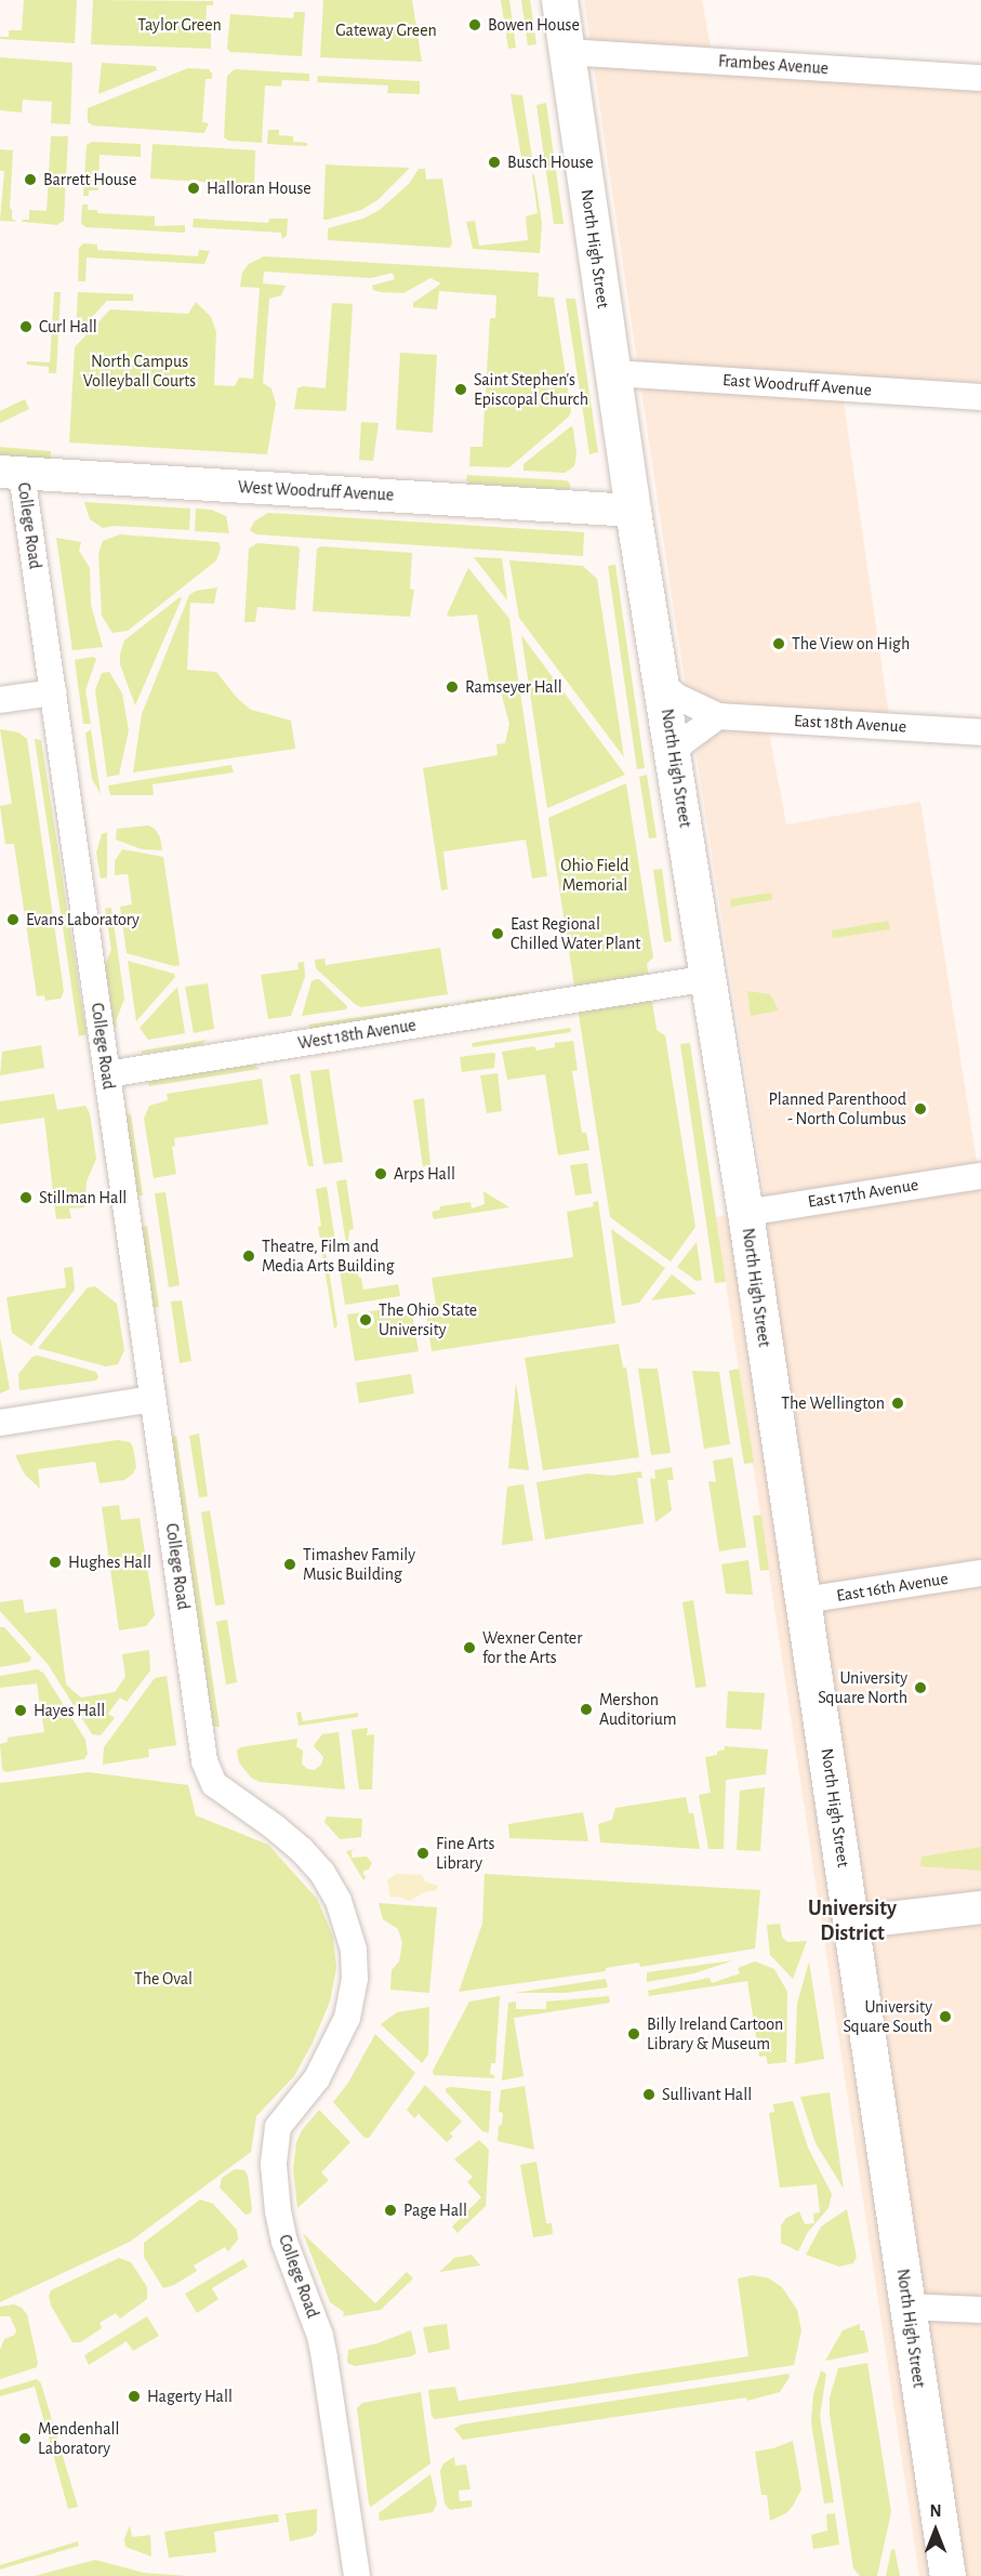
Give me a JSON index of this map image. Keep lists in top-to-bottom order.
{
  "streets": {
    "main road": ["North High Street"],
    "street": [
      "Frambes Avenue",
      "East Woodruff Avenue",
      "West Woodruff Avenue",
      "College Road",
      "East 18th Avenue",
      "West 18th Avenue",
      "East 17th Avenue",
      "East 16th Avenue"
    ]
  },
  "crossings": [
    ["Frambes Avenue", "North High Street"],
    ["North High Street", "East Woodruff Avenue"],
    ["North High Street", "West Woodruff Avenue"],
    ["North High Street", "East 18th Avenue"],
    ["North High Street", "West 18th Avenue"],
    ["North High Street", "East 17th Avenue"],
    ["North High Street", "East 16th Avenue"],
    ["West Woodruff Avenue", "College Road"],
    ["College Road", "West 18th Avenue"]
  ],
  "districts": ["University District"],
  "parks": [
    "Taylor Green",
    "Gateway Green",
    "North Campus Volleyball Courts",
    "Ohio Field Memorial",
    "The Oval"
  ],
  "places": [
    "Bowen House",
    "Busch House",
    "Barrett House",
    "Halloran House",
    "Curl Hall",
    "Saint Stephen's Episcopal Church",
    "The View on High",
    "Ramseyer Hall",
    "Evans Laboratory",
    "East Regional Chilled Water Plant",
    "Planned Parenthood - North Columbus",
    "Arps Hall",
    "Stillman Hall",
    "Theatre, Film and Media Arts Building",
    "The Ohio State University",
    "The Wellington",
    "Hughes Hall",
    "Timashev Family Music Building",
    "Wexner Center for the Arts",
    "University Square North",
    "Mershon Auditorium",
    "Hayes Hall",
    "Fine Arts Library",
    "University Square South",
    "Billy Ireland Cartoon Library & Museum",
    "Sullivant Hall",
    "Page Hall",
    "Hagerty Hall",
    "Mendenhall Laboratory"
  ],
  "north": "top"
}
